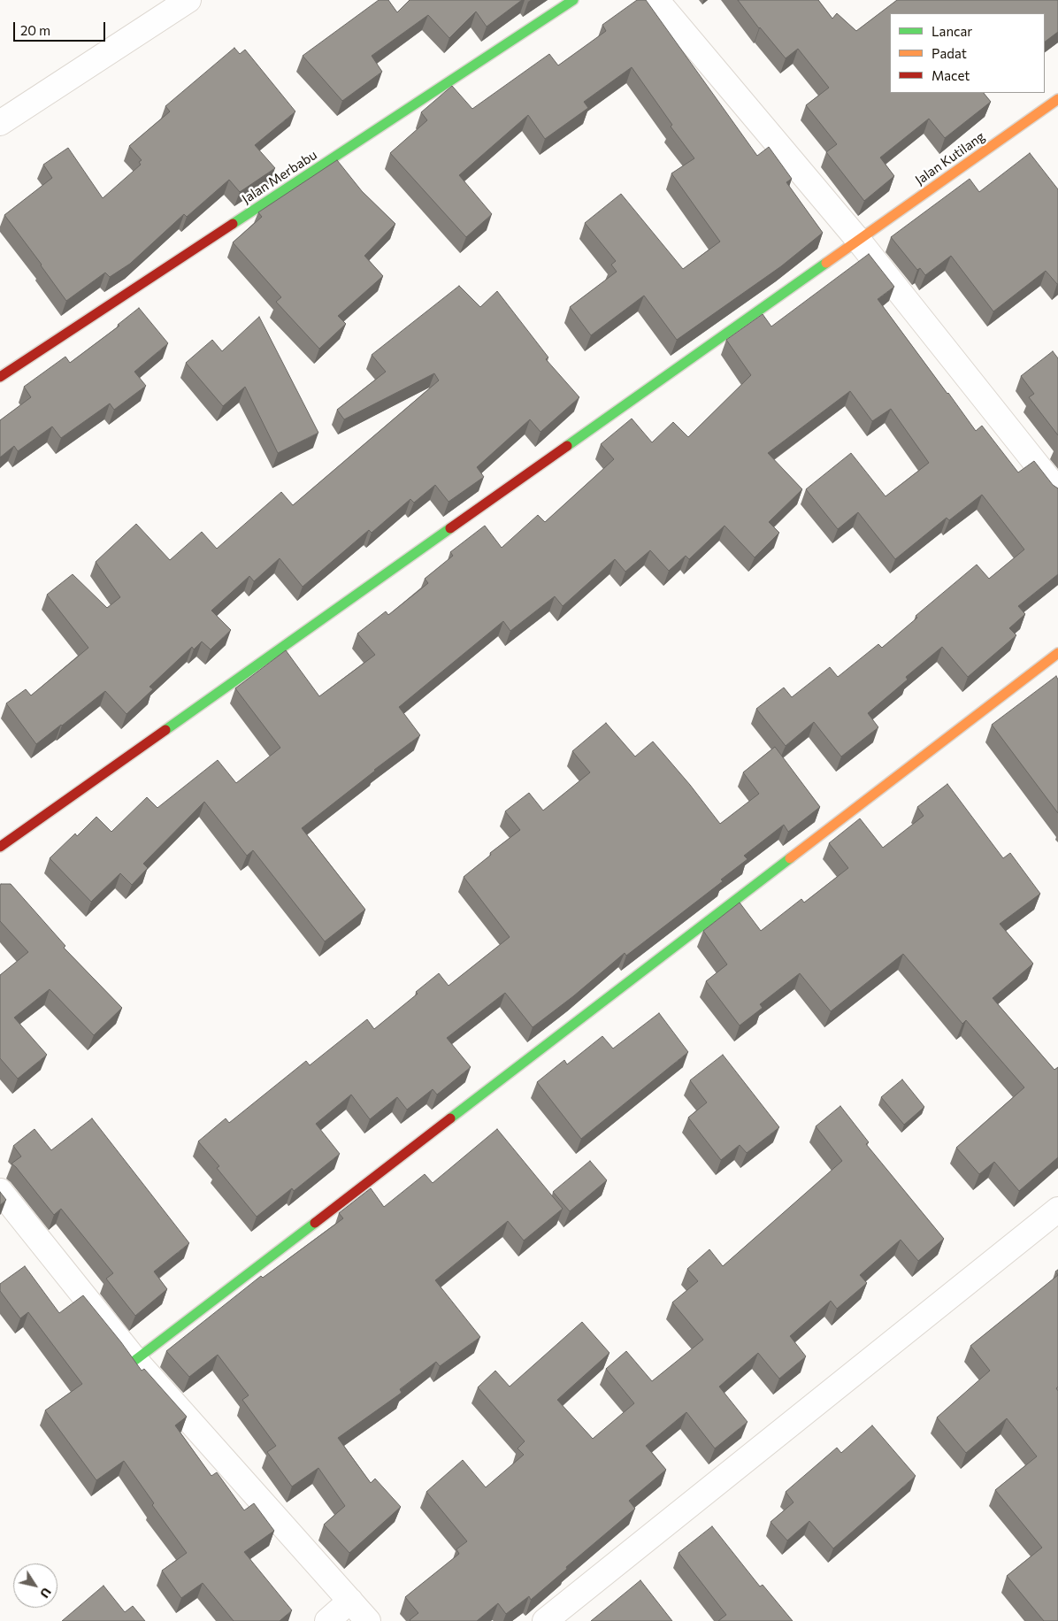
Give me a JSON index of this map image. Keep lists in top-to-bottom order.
{
  "streets": {
    "street": ["Jalan Kutilang", "Jalan Merbabu"]
  },
  "legend": ["Lancar", "Padat", "Macet"],
  "scale_bar": "20 m",
  "north": "bottom right"
}
